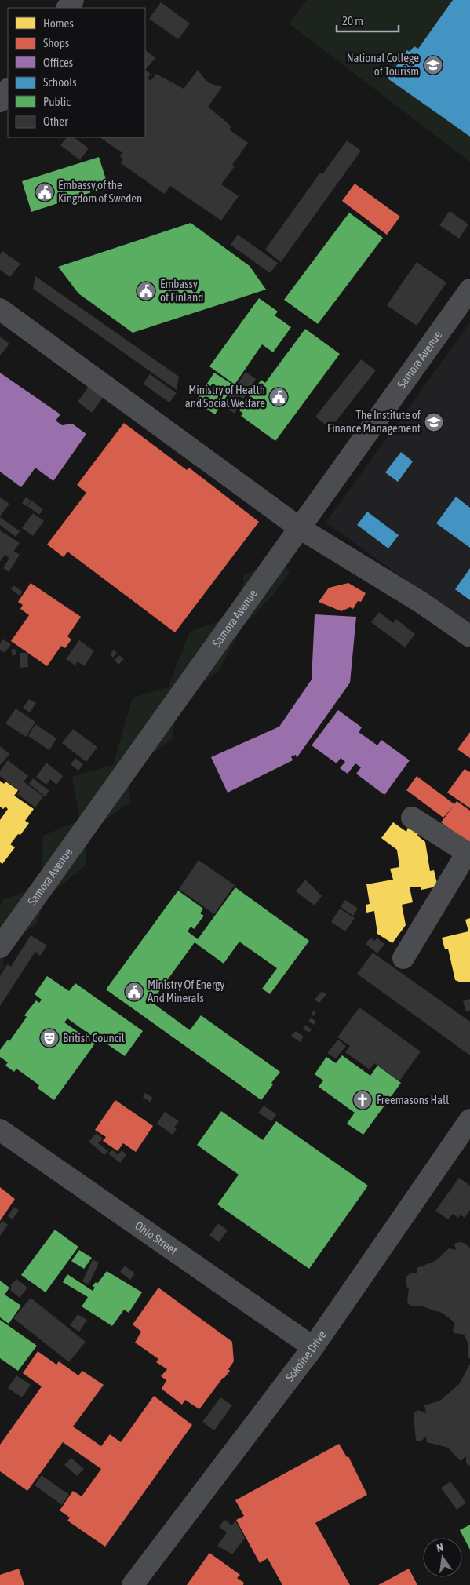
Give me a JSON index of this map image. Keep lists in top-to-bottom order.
{
  "streets": {
    "street": ["Samora Avenue", "Ohio Street", "Sokoine Drive"]
  },
  "crossings": [
    ["Ohio Street", "Sokoine Drive"]
  ],
  "places": {
    "school or university": ["National College of Tourism", "The Institute of Finance Management"],
    "public building": [
      "Embassy of the Kingdom of Sweden",
      "Embassy of Finland",
      "Ministry of Health and Social Welfare",
      "Ministry Of Energy And Minerals"
    ],
    "theatre": ["British Council"],
    "church": ["Freemasons Hall"]
  },
  "legend": [
    "Homes",
    "Shops",
    "Offices",
    "Schools",
    "Public",
    "Other"
  ],
  "scale_bar": "20 m",
  "north": "top"
}
